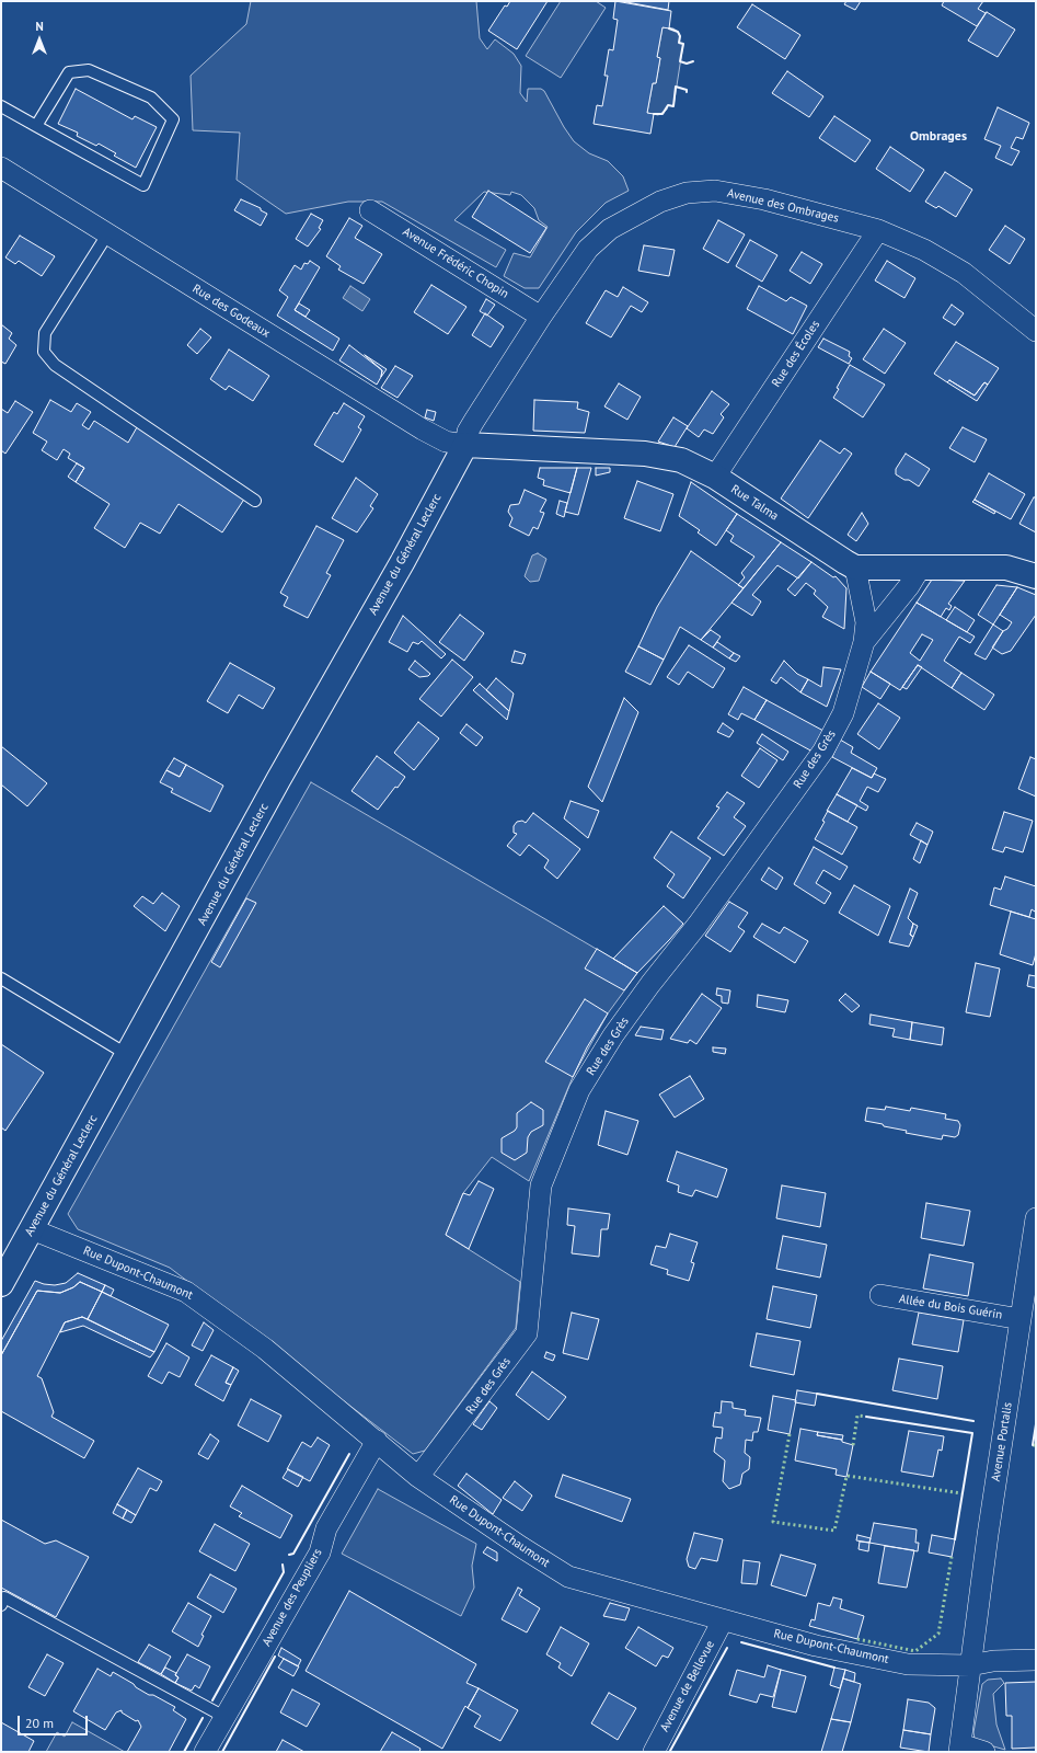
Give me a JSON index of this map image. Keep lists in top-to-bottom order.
{
  "streets": {
    "main road": ["Rue Talma", "Avenue du Général Leclerc"],
    "street": [
      "Avenue des Ombrages",
      "Avenue Frédéric Chopin",
      "Rue des Godeaux",
      "Rue des Écoles",
      "Rue des Grès",
      "Rue Dupont-Chaumont",
      "Allée du Bois Guérin",
      "Avenue Portalis",
      "Avenue des Peupliers",
      "Avenue de Bellevue"
    ]
  },
  "crossings": [
    ["Avenue des Ombrages", "Avenue Frédéric Chopin"],
    ["Avenue des Ombrages", "Rue des Godeaux"],
    ["Avenue des Ombrages", "Rue des Écoles"],
    ["Avenue des Ombrages", "Rue Talma"],
    ["Avenue des Ombrages", "Avenue du Général Leclerc"],
    ["Rue des Godeaux", "Rue Talma"],
    ["Rue des Godeaux", "Avenue du Général Leclerc"],
    ["Rue des Écoles", "Rue Talma"],
    ["Rue Talma", "Avenue du Général Leclerc"],
    ["Rue Talma", "Rue des Grès"],
    ["Avenue du Général Leclerc", "Rue Dupont-Chaumont"],
    ["Rue des Grès", "Rue Dupont-Chaumont"],
    ["Rue Dupont-Chaumont", "Avenue Portalis"],
    ["Rue Dupont-Chaumont", "Avenue des Peupliers"],
    ["Rue Dupont-Chaumont", "Avenue de Bellevue"],
    ["Allée du Bois Guérin", "Avenue Portalis"]
  ],
  "districts": ["Ombrages"],
  "scale_bar": "20 m",
  "north": "top"
}
